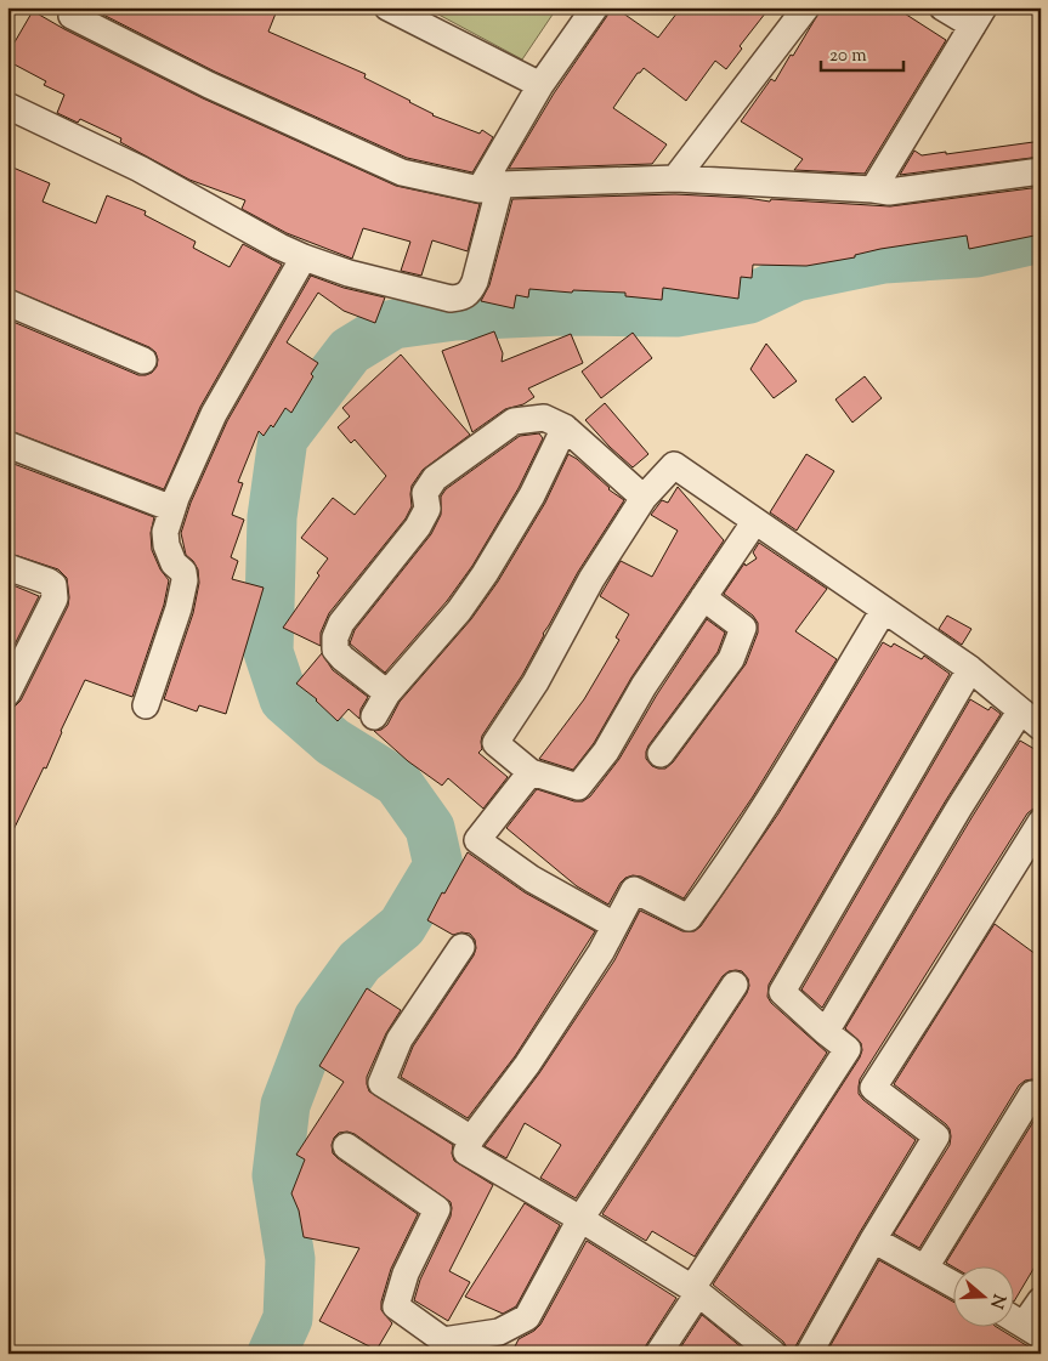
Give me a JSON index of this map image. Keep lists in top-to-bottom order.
{
  "scale_bar": "20 m",
  "north": "right"
}
